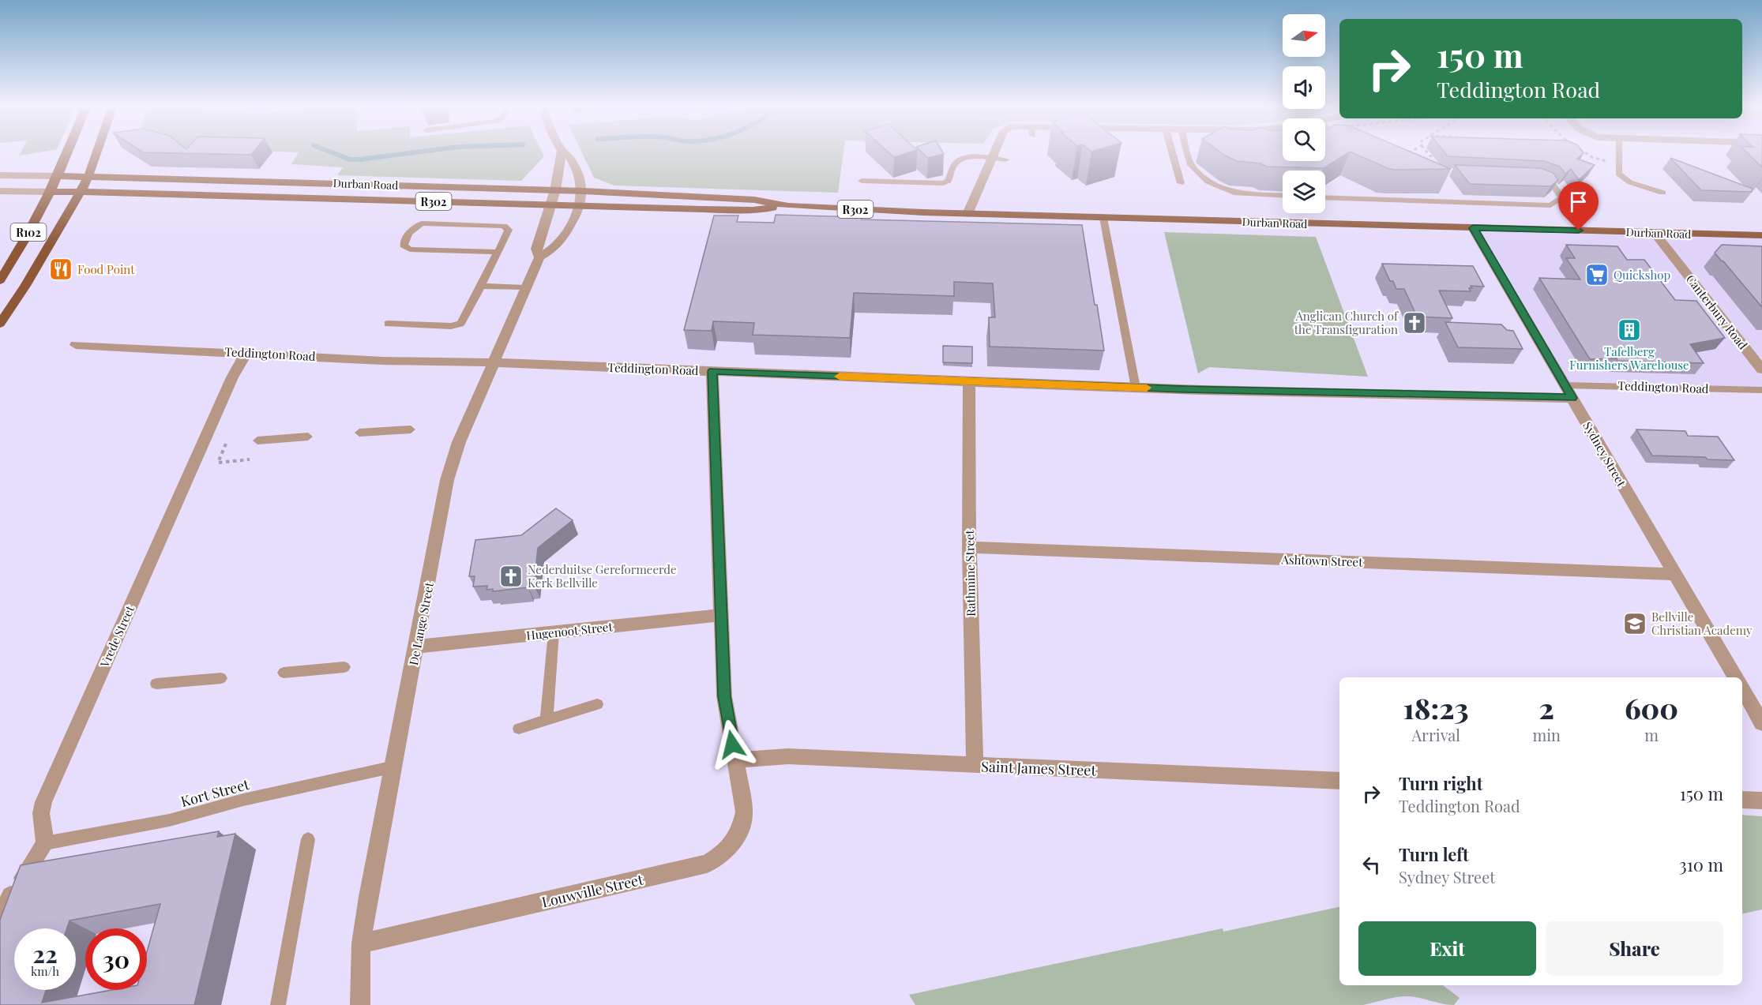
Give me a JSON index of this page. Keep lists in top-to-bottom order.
{
  "streets": {
    "main road": ["Durban Road", "R302", "R102"],
    "street": [
      "Canterbury Road",
      "Teddington Road",
      "Sydney Street",
      "Ashtown Street",
      "Rathmine Street",
      "De Lange Street",
      "Hugenoot Street",
      "Vrede Street",
      "Saint James Street",
      "Louwville Street"
    ],
    "lane": ["Kort Street"]
  },
  "crossings": [
    ["Durban Road", "R102"],
    ["Durban Road", "Canterbury Road"],
    ["Durban Road", "Sydney Street"],
    ["Durban Road", "De Lange Street"],
    ["Teddington Road", "Sydney Street"],
    ["Teddington Road", "Rathmine Street"],
    ["Teddington Road", "De Lange Street"],
    ["Teddington Road", "Vrede Street"],
    ["Teddington Road", "Louwville Street"],
    ["Sydney Street", "Ashtown Street"],
    ["Ashtown Street", "Rathmine Street"],
    ["Rathmine Street", "Saint James Street"],
    ["De Lange Street", "Hugenoot Street"],
    ["De Lange Street", "Kort Street"],
    ["De Lange Street", "Louwville Street"],
    ["Hugenoot Street", "Louwville Street"],
    ["Vrede Street", "Kort Street"],
    ["Saint James Street", "Louwville Street"]
  ],
  "places": {
    "restaurant": ["Food Point"],
    "supermarket": ["Quickshop"],
    "church": ["Anglican Church of the Transfiguration", "Nederduitse Gereformeerde Kerk Bellville"],
    "building": ["Tafelberg Furnishers Warehouse"],
    "school or university": ["Bellville Christian Academy"]
  },
  "north": "right",
  "page": {
    "turn": ["150 m", "Teddington Road"],
    "eta": [
      "18:23",
      "Arrival",
      "2",
      "min",
      "600",
      "m"
    ],
    "list": [
      {
        "name": "Turn right",
        "note": "Teddington Road",
        "value": "150 m"
      },
      {
        "name": "Turn left",
        "note": "Sydney Street",
        "value": "310 m"
      }
    ],
    "buttons": ["Exit", "Share"],
    "speed": "22 km/h",
    "limit": "30"
  }
}
